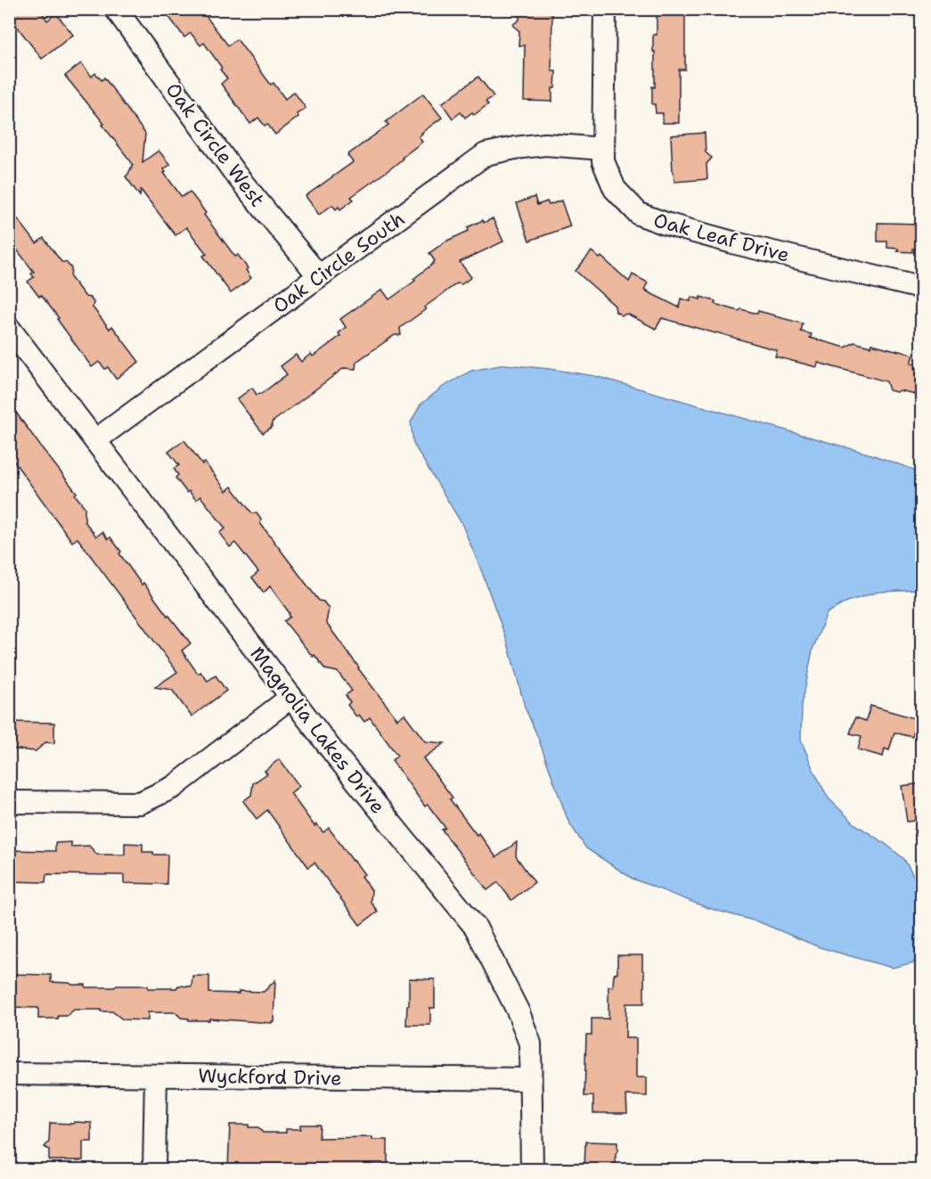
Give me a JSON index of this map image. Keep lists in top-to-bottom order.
{
  "streets": {
    "street": [
      "Oak Circle West",
      "Oak Leaf Drive",
      "Oak Circle South",
      "Magnolia Lakes Drive",
      "Wyckford Drive"
    ]
  },
  "crossings": [
    ["Oak Circle West", "Oak Circle South"],
    ["Oak Leaf Drive", "Oak Circle South"],
    ["Oak Circle South", "Magnolia Lakes Drive"],
    ["Magnolia Lakes Drive", "Wyckford Drive"]
  ]
}
